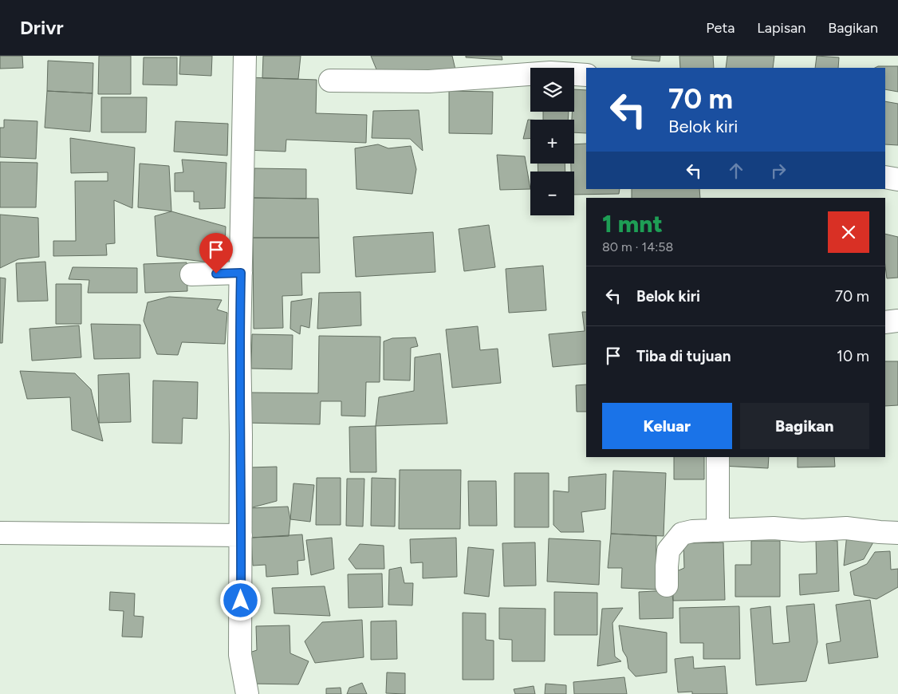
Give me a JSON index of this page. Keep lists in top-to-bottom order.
{
  "page": {
    "header": "Drivr",
    "nav": ["Peta", "Lapisan", "Bagikan"],
    "map_buttons": ["+", "−"],
    "turn": ["70 m", "Belok kiri"],
    "heading": ["1 mnt", "80 m · 14:58"],
    "list": [
      {
        "name": "Belok kiri",
        "value": "70 m"
      },
      {
        "name": "Tiba di tujuan",
        "value": "10 m"
      }
    ],
    "buttons": ["Keluar", "Bagikan"]
  }
}
